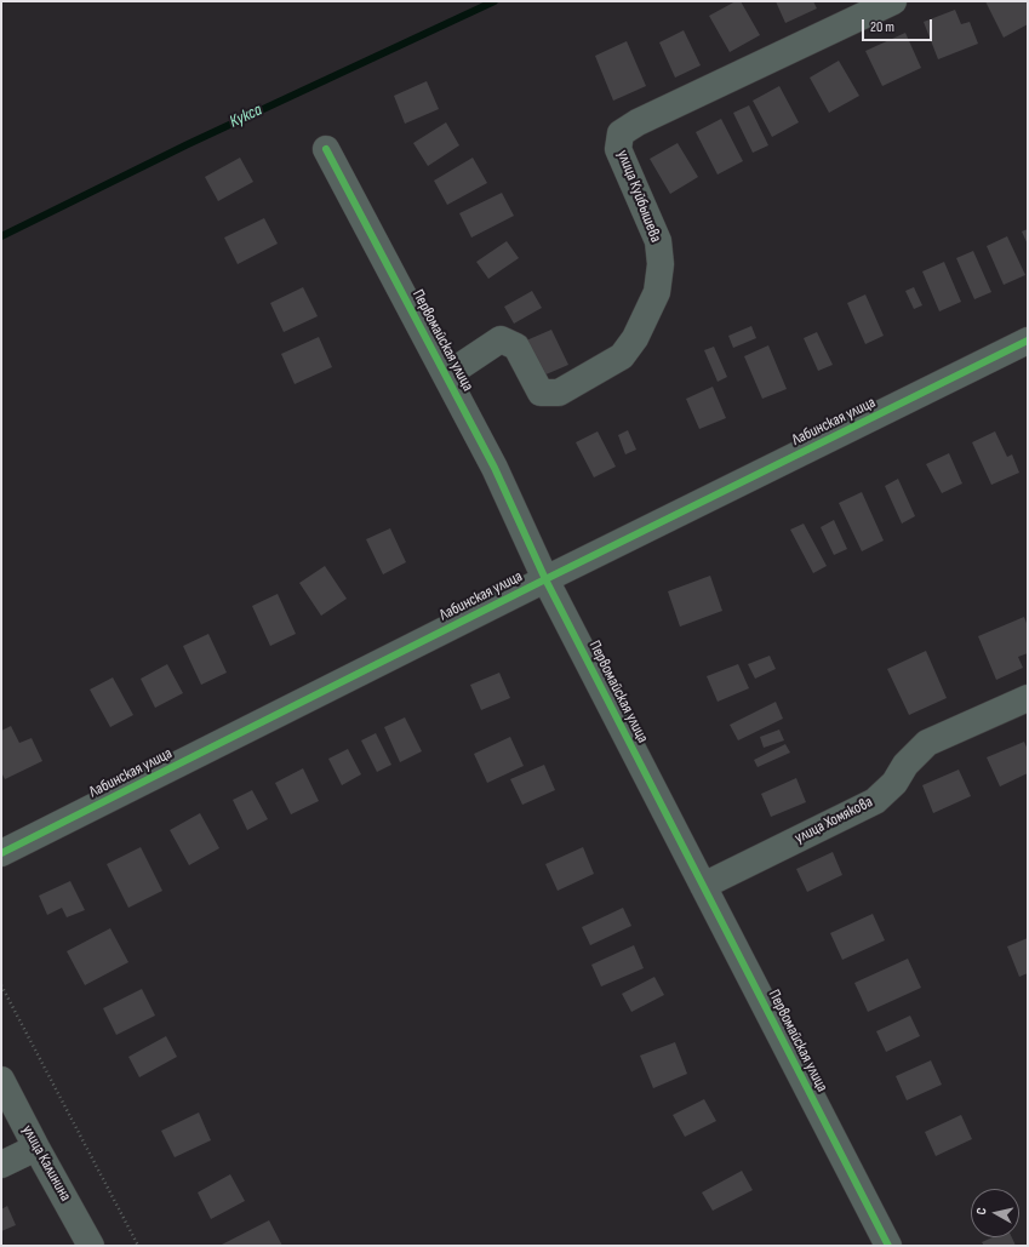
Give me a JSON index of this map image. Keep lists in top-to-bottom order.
{
  "streets": {
    "street": [
      "улица Куйбышева",
      "Первомайская улица",
      "Лабинская улица",
      "улица Хомякова",
      "улица Калинина"
    ]
  },
  "crossings": [
    ["улица Куйбышева", "Первомайская улица"],
    ["Первомайская улица", "Лабинская улица"],
    ["Первомайская улица", "улица Хомякова"]
  ],
  "water": ["Кукса"],
  "scale_bar": "20 m",
  "north": "left"
}
